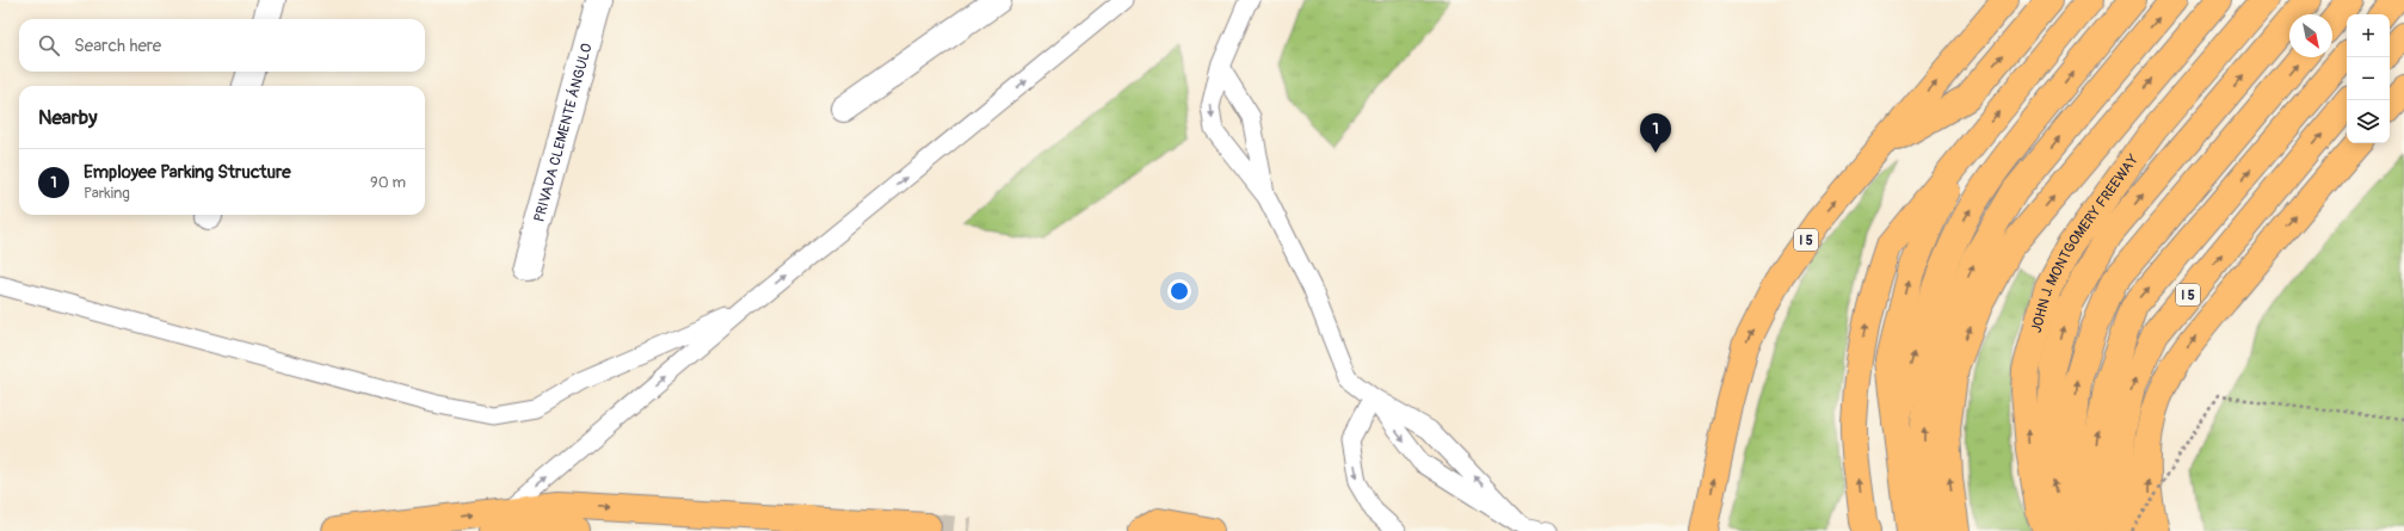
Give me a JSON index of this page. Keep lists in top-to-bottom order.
{
  "streets": {
    "highway": ["I 5", "JOHN J. MONTGOMERY FREEWAY"],
    "street": ["PRIVADA CLEMENTE ÁNGULO"]
  },
  "north": "bottom right",
  "page": {
    "map_buttons": ["+", "−"],
    "search": "Search here",
    "heading": "Nearby",
    "pins": "1",
    "list": [
      {
        "mark": "1",
        "name": "Employee Parking Structure",
        "note": "Parking",
        "value": "90 m"
      }
    ]
  }
}
